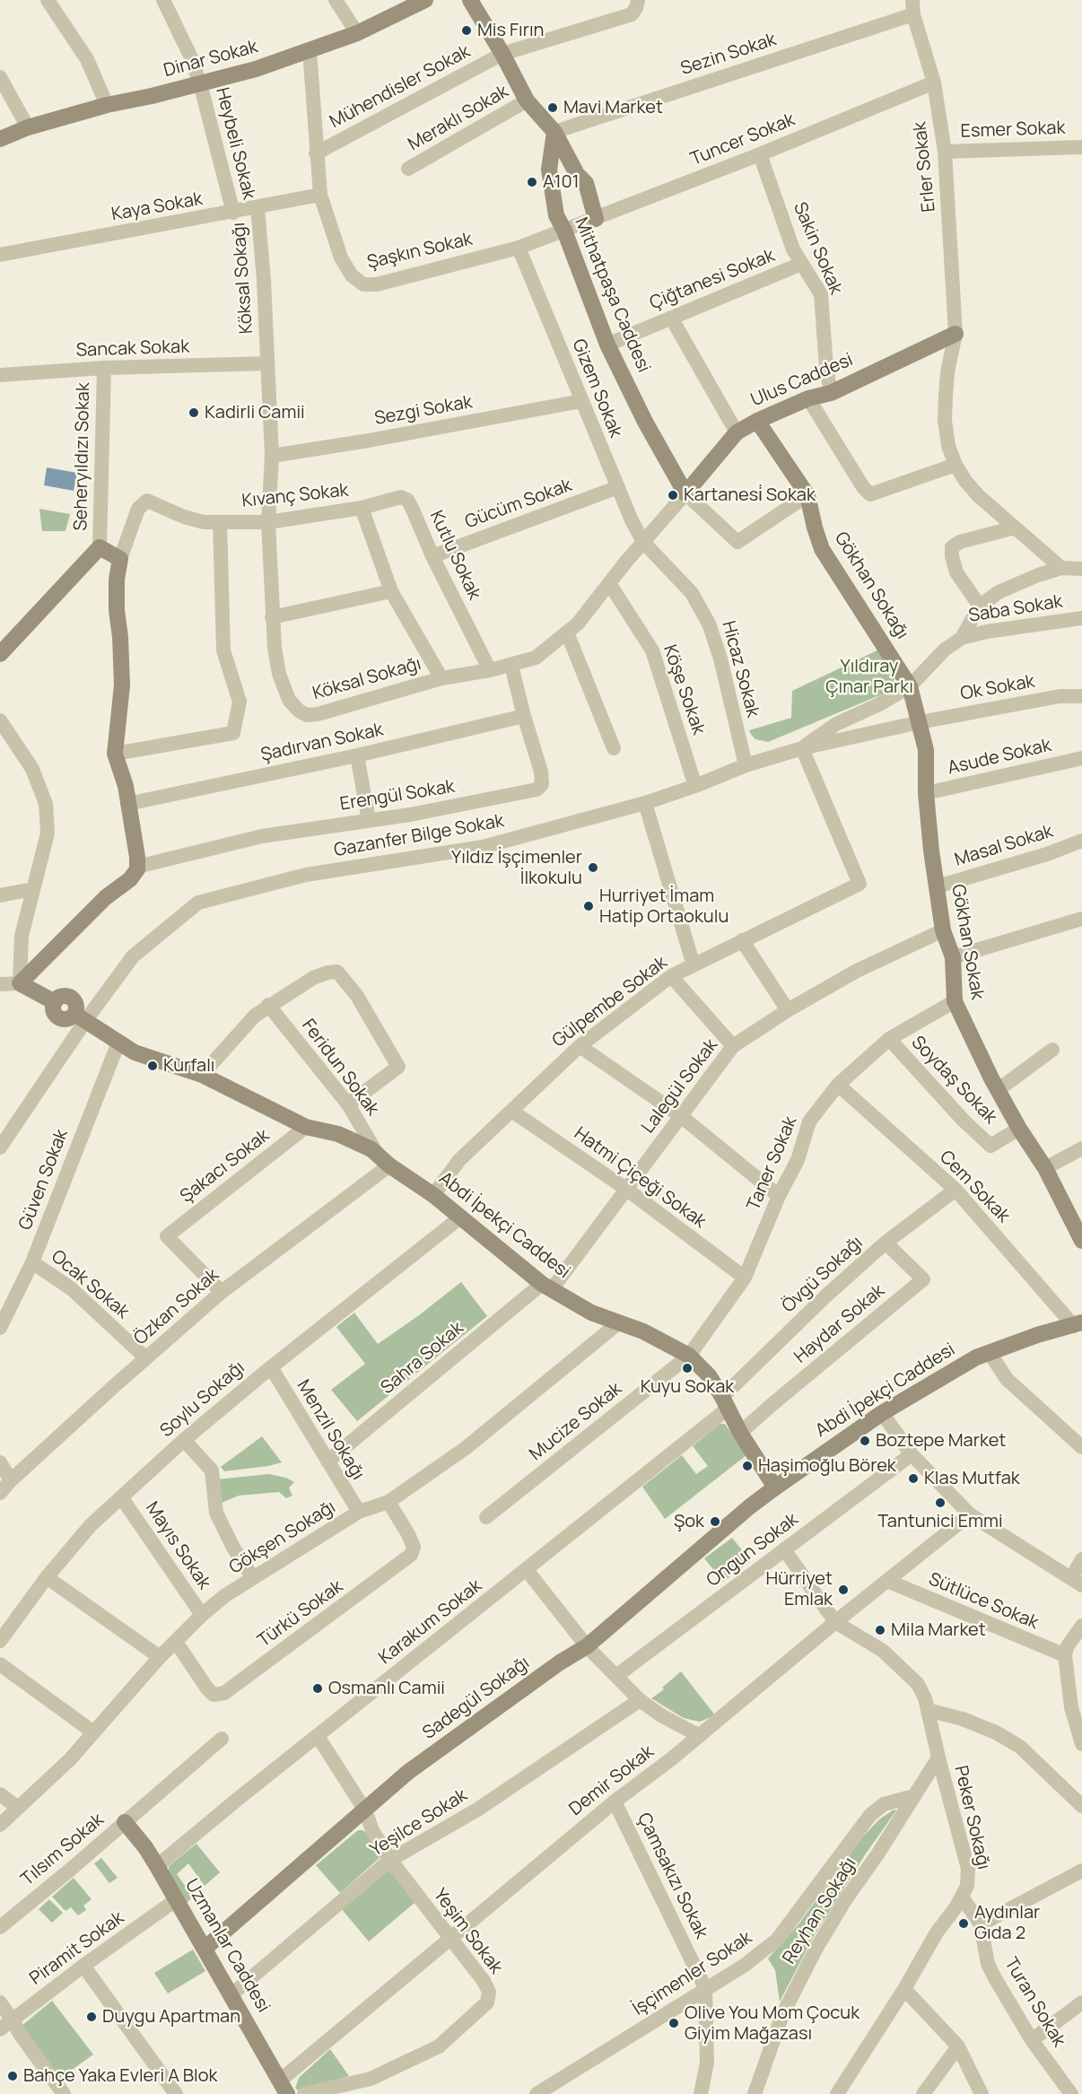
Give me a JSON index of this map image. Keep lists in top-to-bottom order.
{
  "streets": {
    "street": [
      "Sezin Sokak",
      "Dinar Sokak",
      "Mühendisler Sokak",
      "Meraklı Sokak",
      "Esmer Sokak",
      "Tuncer Sokak",
      "Heybeli Sokak",
      "Erler Sokak",
      "Kaya Sokak",
      "Sakin Sokak",
      "Şaşkın Sokak",
      "Köksal Sokağı",
      "Çiğtanesi Sokak",
      "Mithatpaşa Caddesi",
      "Sancak Sokak",
      "Ulus Caddesi",
      "Gizem Sokak",
      "Sezgi Sokak",
      "Seheryıldızı Sokak",
      "Kıvanç Sokak",
      "Gücüm Sokak",
      "Kutlu Sokak",
      "Gökhan Sokağı",
      "Saba Sokak",
      "Hicaz Sokak",
      "Ok Sokak",
      "Köşe Sokak",
      "Şadırvan Sokak",
      "Asude Sokak",
      "Erengül Sokak",
      "Gazanfer Bilge Sokak",
      "Masal Sokak",
      "Gökhan Sokak",
      "Gülpembe Sokak",
      "Feridun Sokak",
      "Soydaş Sokak",
      "Lalegül Sokak",
      "Taner Sokak",
      "Şakacı Sokak",
      "Hatmi Çiçeği Sokak",
      "Güven Sokak",
      "Cem Sokak",
      "Abdi İpekçi Caddesi",
      "Övgü Sokağı",
      "Ocak Sokak",
      "Özkan Sokak",
      "Haydar Sokak",
      "Sahra Sokak",
      "Soylu Sokağı",
      "Mucize Sokak",
      "Menzil Sokağı",
      "Gökşen Sokağı",
      "Mayıs Sokak",
      "Ongun Sokak",
      "Sütlüce Sokak",
      "Türkü Sokak",
      "Karakum Sokak",
      "Sadegül Sokağı",
      "Demir Sokak",
      "Peker Sokağı",
      "Yeşilce Sokak",
      "Tılsım Sokak",
      "Çamsakızı Sokak",
      "Reyhan Sokağı",
      "Yeşim Sokak",
      "Uzmanlar Caddesi",
      "Piramit Sokak",
      "İşçimenler Sokak",
      "Turan Sokak"
    ]
  },
  "crossings": [
    ["Sezin Sokak", "Erler Sokak"],
    ["Sezin Sokak", "Mithatpaşa Caddesi"],
    ["Dinar Sokak", "Heybeli Sokak"],
    ["Dinar Sokak", "Şaşkın Sokak"],
    ["Mühendisler Sokak", "Şaşkın Sokak"],
    ["Mühendisler Sokak", "Mithatpaşa Caddesi"],
    ["Meraklı Sokak", "Mithatpaşa Caddesi"],
    ["Esmer Sokak", "Erler Sokak"],
    ["Tuncer Sokak", "Erler Sokak"],
    ["Tuncer Sokak", "Sakin Sokak"],
    ["Tuncer Sokak", "Şaşkın Sokak"],
    ["Tuncer Sokak", "Mithatpaşa Caddesi"],
    ["Heybeli Sokak", "Kaya Sokak"],
    ["Erler Sokak", "Ulus Caddesi"],
    ["Kaya Sokak", "Şaşkın Sokak"],
    ["Kaya Sokak", "Köksal Sokağı"],
    ["Sakin Sokak", "Çiğtanesi Sokak"],
    ["Sakin Sokak", "Ulus Caddesi"],
    ["Şaşkın Sokak", "Mithatpaşa Caddesi"],
    ["Şaşkın Sokak", "Gizem Sokak"],
    ["Köksal Sokağı", "Mithatpaşa Caddesi"],
    ["Köksal Sokağı", "Sancak Sokak"],
    ["Köksal Sokağı", "Ulus Caddesi"],
    ["Köksal Sokağı", "Gizem Sokak"],
    ["Köksal Sokağı", "Sezgi Sokak"],
    ["Köksal Sokağı", "Kıvanç Sokak"],
    ["Köksal Sokağı", "Kutlu Sokak"],
    ["Köksal Sokağı", "Hicaz Sokak"],
    ["Köksal Sokağı", "Köşe Sokak"],
    ["Köksal Sokağı", "Erengül Sokak"],
    ["Çiğtanesi Sokak", "Mithatpaşa Caddesi"],
    ["Mithatpaşa Caddesi", "Ulus Caddesi"],
    ["Sancak Sokak", "Seheryıldızı Sokak"],
    ["Ulus Caddesi", "Gökhan Sokağı"],
    ["Gizem Sokak", "Sezgi Sokak"],
    ["Gizem Sokak", "Gücüm Sokak"],
    ["Gizem Sokak", "Hicaz Sokak"],
    ["Kıvanç Sokak", "Kutlu Sokak"],
    ["Gücüm Sokak", "Kutlu Sokak"],
    ["Gökhan Sokağı", "Saba Sokak"],
    ["Gökhan Sokağı", "Gökhan Sokak"],
    ["Saba Sokak", "Ok Sokak"],
    ["Saba Sokak", "Gazanfer Bilge Sokak"],
    ["Saba Sokak", "Gökhan Sokak"],
    ["Saba Sokak", "Gülpembe Sokak"],
    ["Hicaz Sokak", "Gazanfer Bilge Sokak"],
    ["Ok Sokak", "Gazanfer Bilge Sokak"],
    ["Ok Sokak", "Gökhan Sokak"],
    ["Ok Sokak", "Gülpembe Sokak"],
    ["Köşe Sokak", "Gazanfer Bilge Sokak"],
    ["Şadırvan Sokak", "Erengül Sokak"],
    ["Asude Sokak", "Gökhan Sokak"],
    ["Gazanfer Bilge Sokak", "Gülpembe Sokak"],
    ["Gazanfer Bilge Sokak", "Abdi İpekçi Caddesi"],
    ["Masal Sokak", "Gökhan Sokak"],
    ["Gökhan Sokak", "Soydaş Sokak"],
    ["Gökhan Sokak", "Lalegül Sokak"],
    ["Gökhan Sokak", "Taner Sokak"],
    ["Gülpembe Sokak", "Hatmi Çiçeği Sokak"],
    ["Gülpembe Sokak", "Abdi İpekçi Caddesi"],
    ["Feridun Sokak", "Abdi İpekçi Caddesi"],
    ["Feridun Sokak", "Özkan Sokak"],
    ["Soydaş Sokak", "Taner Sokak"],
    ["Lalegül Sokak", "Hatmi Çiçeği Sokak"],
    ["Lalegül Sokak", "Abdi İpekçi Caddesi"],
    ["Lalegül Sokak", "Sahra Sokak"],
    ["Taner Sokak", "Hatmi Çiçeği Sokak"],
    ["Taner Sokak", "Cem Sokak"],
    ["Taner Sokak", "Abdi İpekçi Caddesi"],
    ["Taner Sokak", "Mucize Sokak"],
    ["Şakacı Sokak", "Abdi İpekçi Caddesi"],
    ["Şakacı Sokak", "Özkan Sokak"],
    ["Güven Sokak", "Abdi İpekçi Caddesi"],
    ["Güven Sokak", "Ocak Sokak"],
    ["Cem Sokak", "Abdi İpekçi Caddesi"],
    ["Cem Sokak", "Övgü Sokağı"],
    ["Abdi İpekçi Caddesi", "Övgü Sokağı"],
    ["Abdi İpekçi Caddesi", "Özkan Sokak"],
    ["Abdi İpekçi Caddesi", "Haydar Sokak"],
    ["Abdi İpekçi Caddesi", "Sahra Sokak"],
    ["Abdi İpekçi Caddesi", "Soylu Sokağı"],
    ["Abdi İpekçi Caddesi", "Mucize Sokak"],
    ["Abdi İpekçi Caddesi", "Gökşen Sokağı"],
    ["Abdi İpekçi Caddesi", "Karakum Sokak"],
    ["Abdi İpekçi Caddesi", "Sadegül Sokağı"],
    ["Övgü Sokağı", "Haydar Sokak"],
    ["Övgü Sokağı", "Karakum Sokak"],
    ["Ocak Sokak", "Özkan Sokak"],
    ["Sahra Sokak", "Menzil Sokağı"],
    ["Soylu Sokağı", "Menzil Sokağı"],
    ["Soylu Sokağı", "Mayıs Sokak"],
    ["Menzil Sokağı", "Gökşen Sokağı"],
    ["Gökşen Sokağı", "Mayıs Sokak"],
    ["Gökşen Sokağı", "Türkü Sokak"],
    ["Sütlüce Sokak", "Demir Sokak"],
    ["Karakum Sokak", "Yeşim Sokak"],
    ["Karakum Sokak", "Uzmanlar Caddesi"],
    ["Sadegül Sokağı", "Yeşim Sokak"],
    ["Sadegül Sokağı", "Uzmanlar Caddesi"],
    ["Demir Sokak", "Peker Sokağı"],
    ["Demir Sokak", "Çamsakızı Sokak"],
    ["Demir Sokak", "Yeşim Sokak"],
    ["Demir Sokak", "Uzmanlar Caddesi"],
    ["Peker Sokağı", "Reyhan Sokağı"],
    ["Peker Sokağı", "Turan Sokak"],
    ["Yeşilce Sokak", "Yeşim Sokak"],
    ["Yeşilce Sokak", "Uzmanlar Caddesi"],
    ["Tılsım Sokak", "Uzmanlar Caddesi"],
    ["Çamsakızı Sokak", "İşçimenler Sokak"],
    ["Reyhan Sokağı", "İşçimenler Sokak"],
    ["Uzmanlar Caddesi", "Piramit Sokak"]
  ],
  "parks": ["Yıldıray Çınar Parkı"],
  "places": [
    "Mis Fırın",
    "Mavi Market",
    "A101",
    "Kadirli Camii",
    "Kartanesi̇ Sokak",
    "Yıldız İşçimenler İlkokulu",
    "Hurriyet İmam Hatip Ortaokulu",
    "Kurfalı",
    "Kuyu Sokak",
    "Boztepe Market",
    "Haşimoğlu Börek",
    "Klas Mutfak",
    "Tantunici Emmi",
    "Şok",
    "Hürriyet Emlak",
    "Mila Market",
    "Osmanlı Camii",
    "Aydınlar Gıda 2",
    "Duygu Apartman",
    "Olive You Mom Çocuk Giyim Mağazası",
    "Bahçe Yaka Evleri A Blok"
  ]
}
